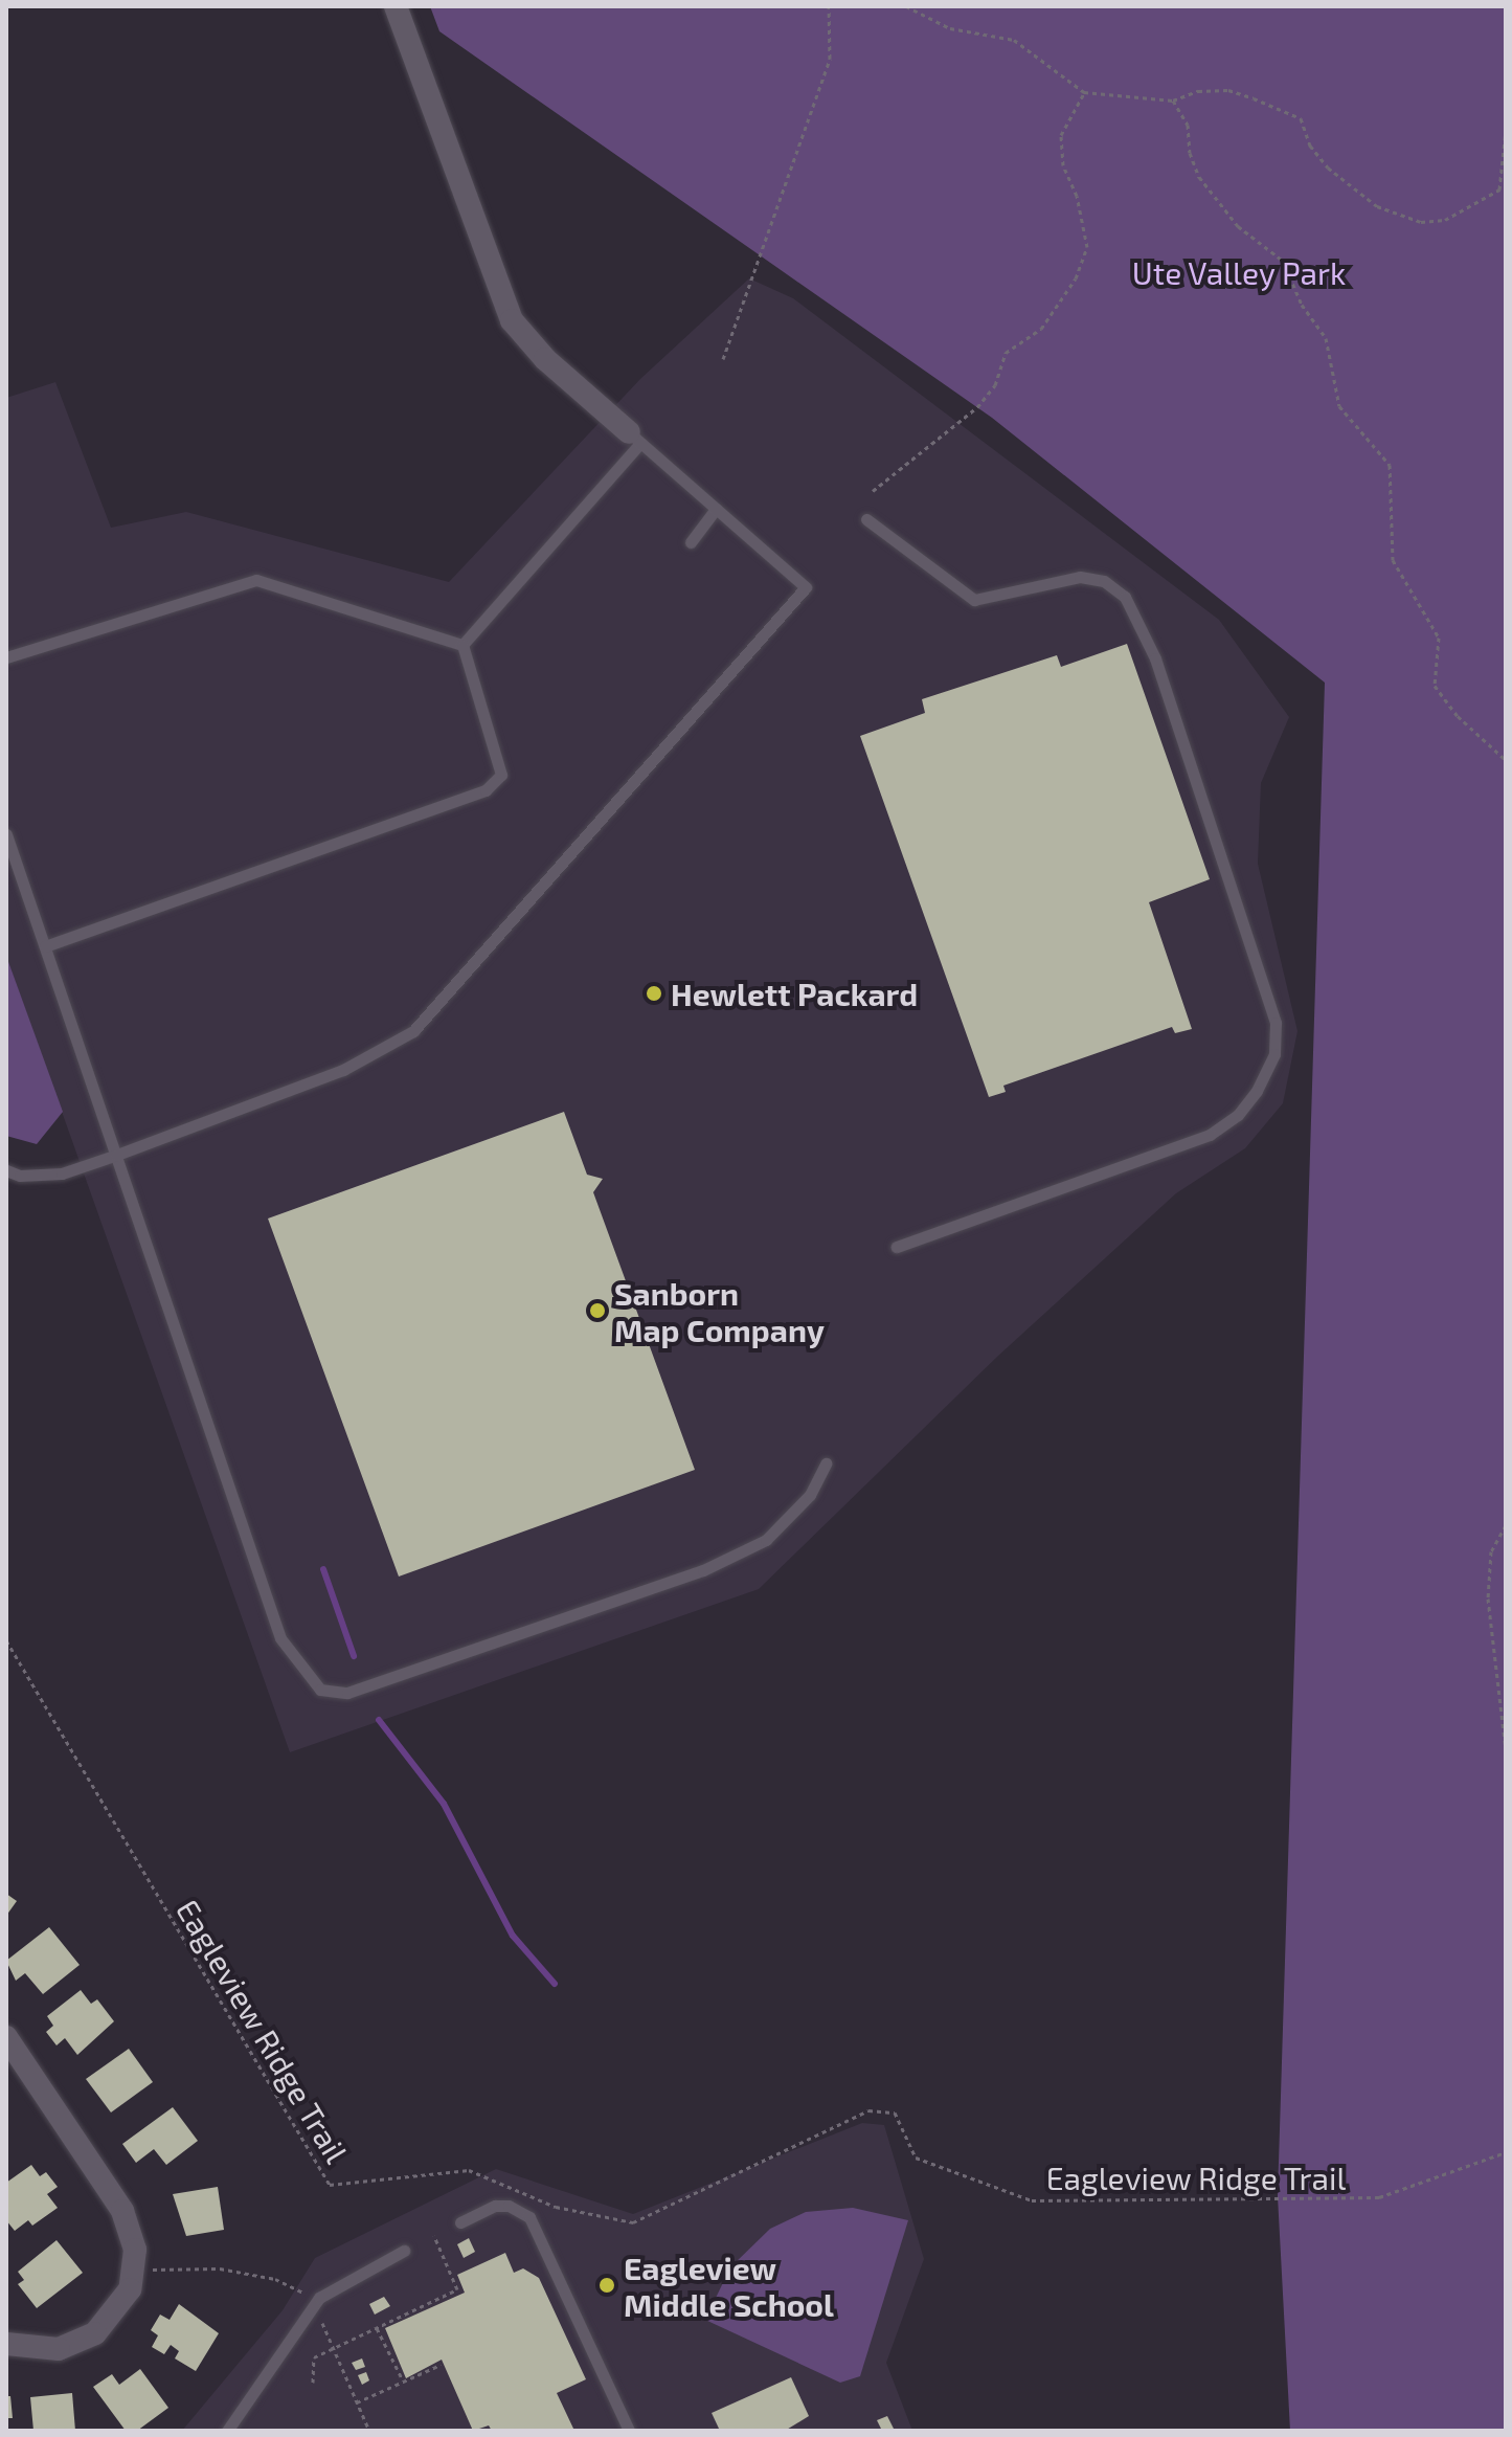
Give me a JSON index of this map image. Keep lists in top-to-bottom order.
{
  "streets": {
    "path": ["Eagleview Ridge Trail"]
  },
  "parks": ["Ute Valley Park"],
  "places": ["Hewlett Packard", "Sanborn Map Company", "Eagleview Middle School"]
}
